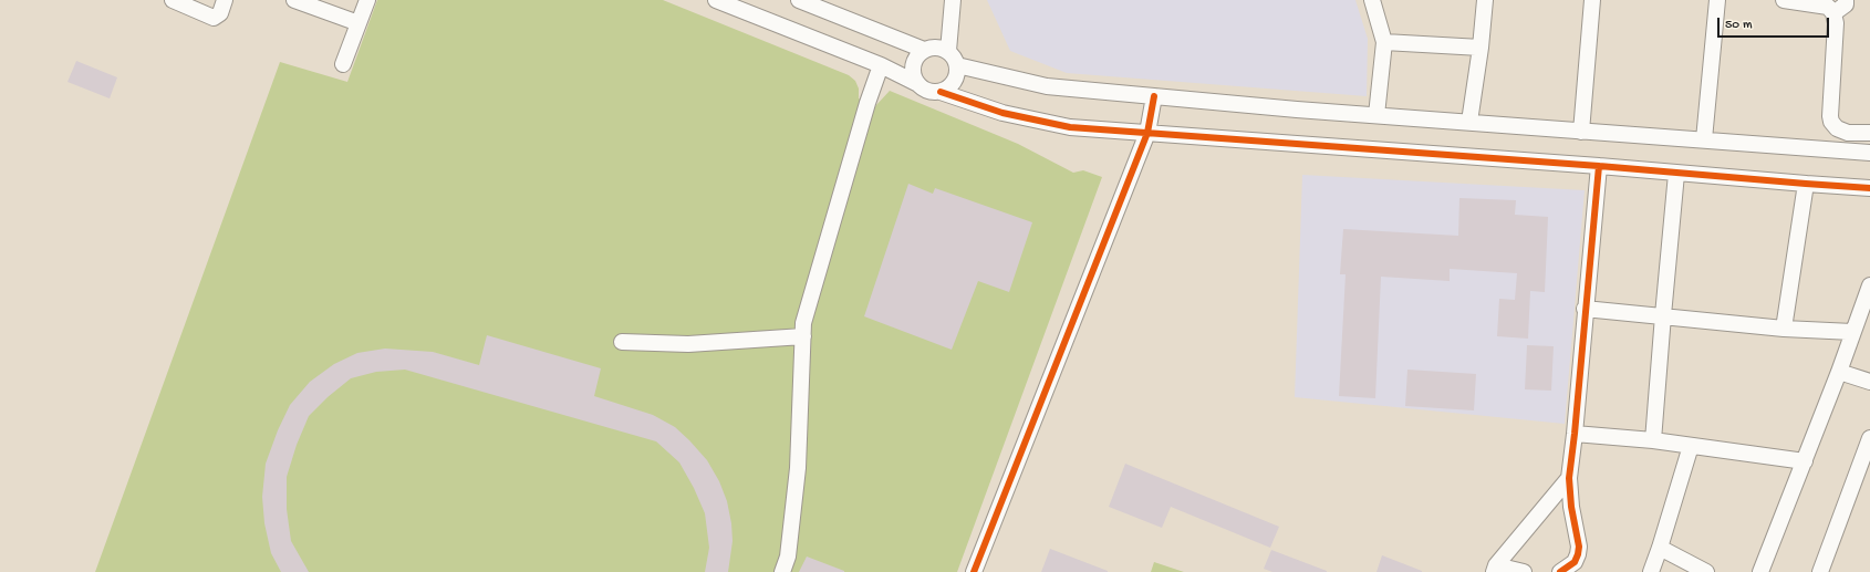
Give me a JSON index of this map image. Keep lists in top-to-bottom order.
{
  "scale_bar": "50 m"
}
